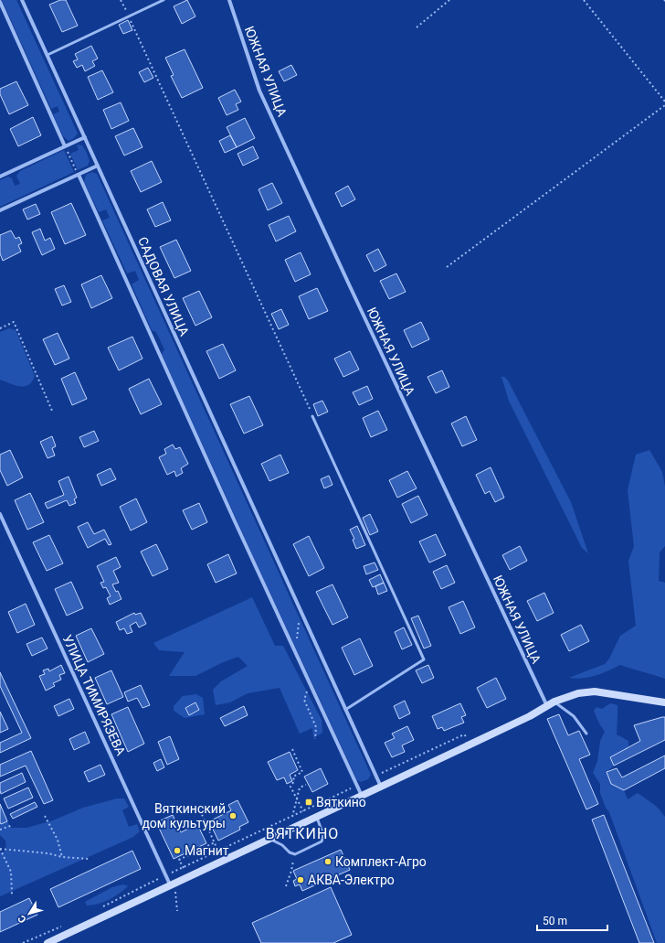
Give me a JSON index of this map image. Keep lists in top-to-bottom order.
{
  "streets": {
    "street": ["ЮЖНАЯ УЛИЦА", "САДОВАЯ УЛИЦА", "УЛИЦА ТИМИРЯЗЕВА"]
  },
  "districts": ["ВЯТКИНО"],
  "places": {
    "transit": ["Вяткино"],
    "other": [
      "Вяткинский дом культуры",
      "Магнит",
      "Комплект-Агро",
      "АКВА-Электро"
    ]
  },
  "scale_bar": "50 m",
  "north": "bottom left"
}
